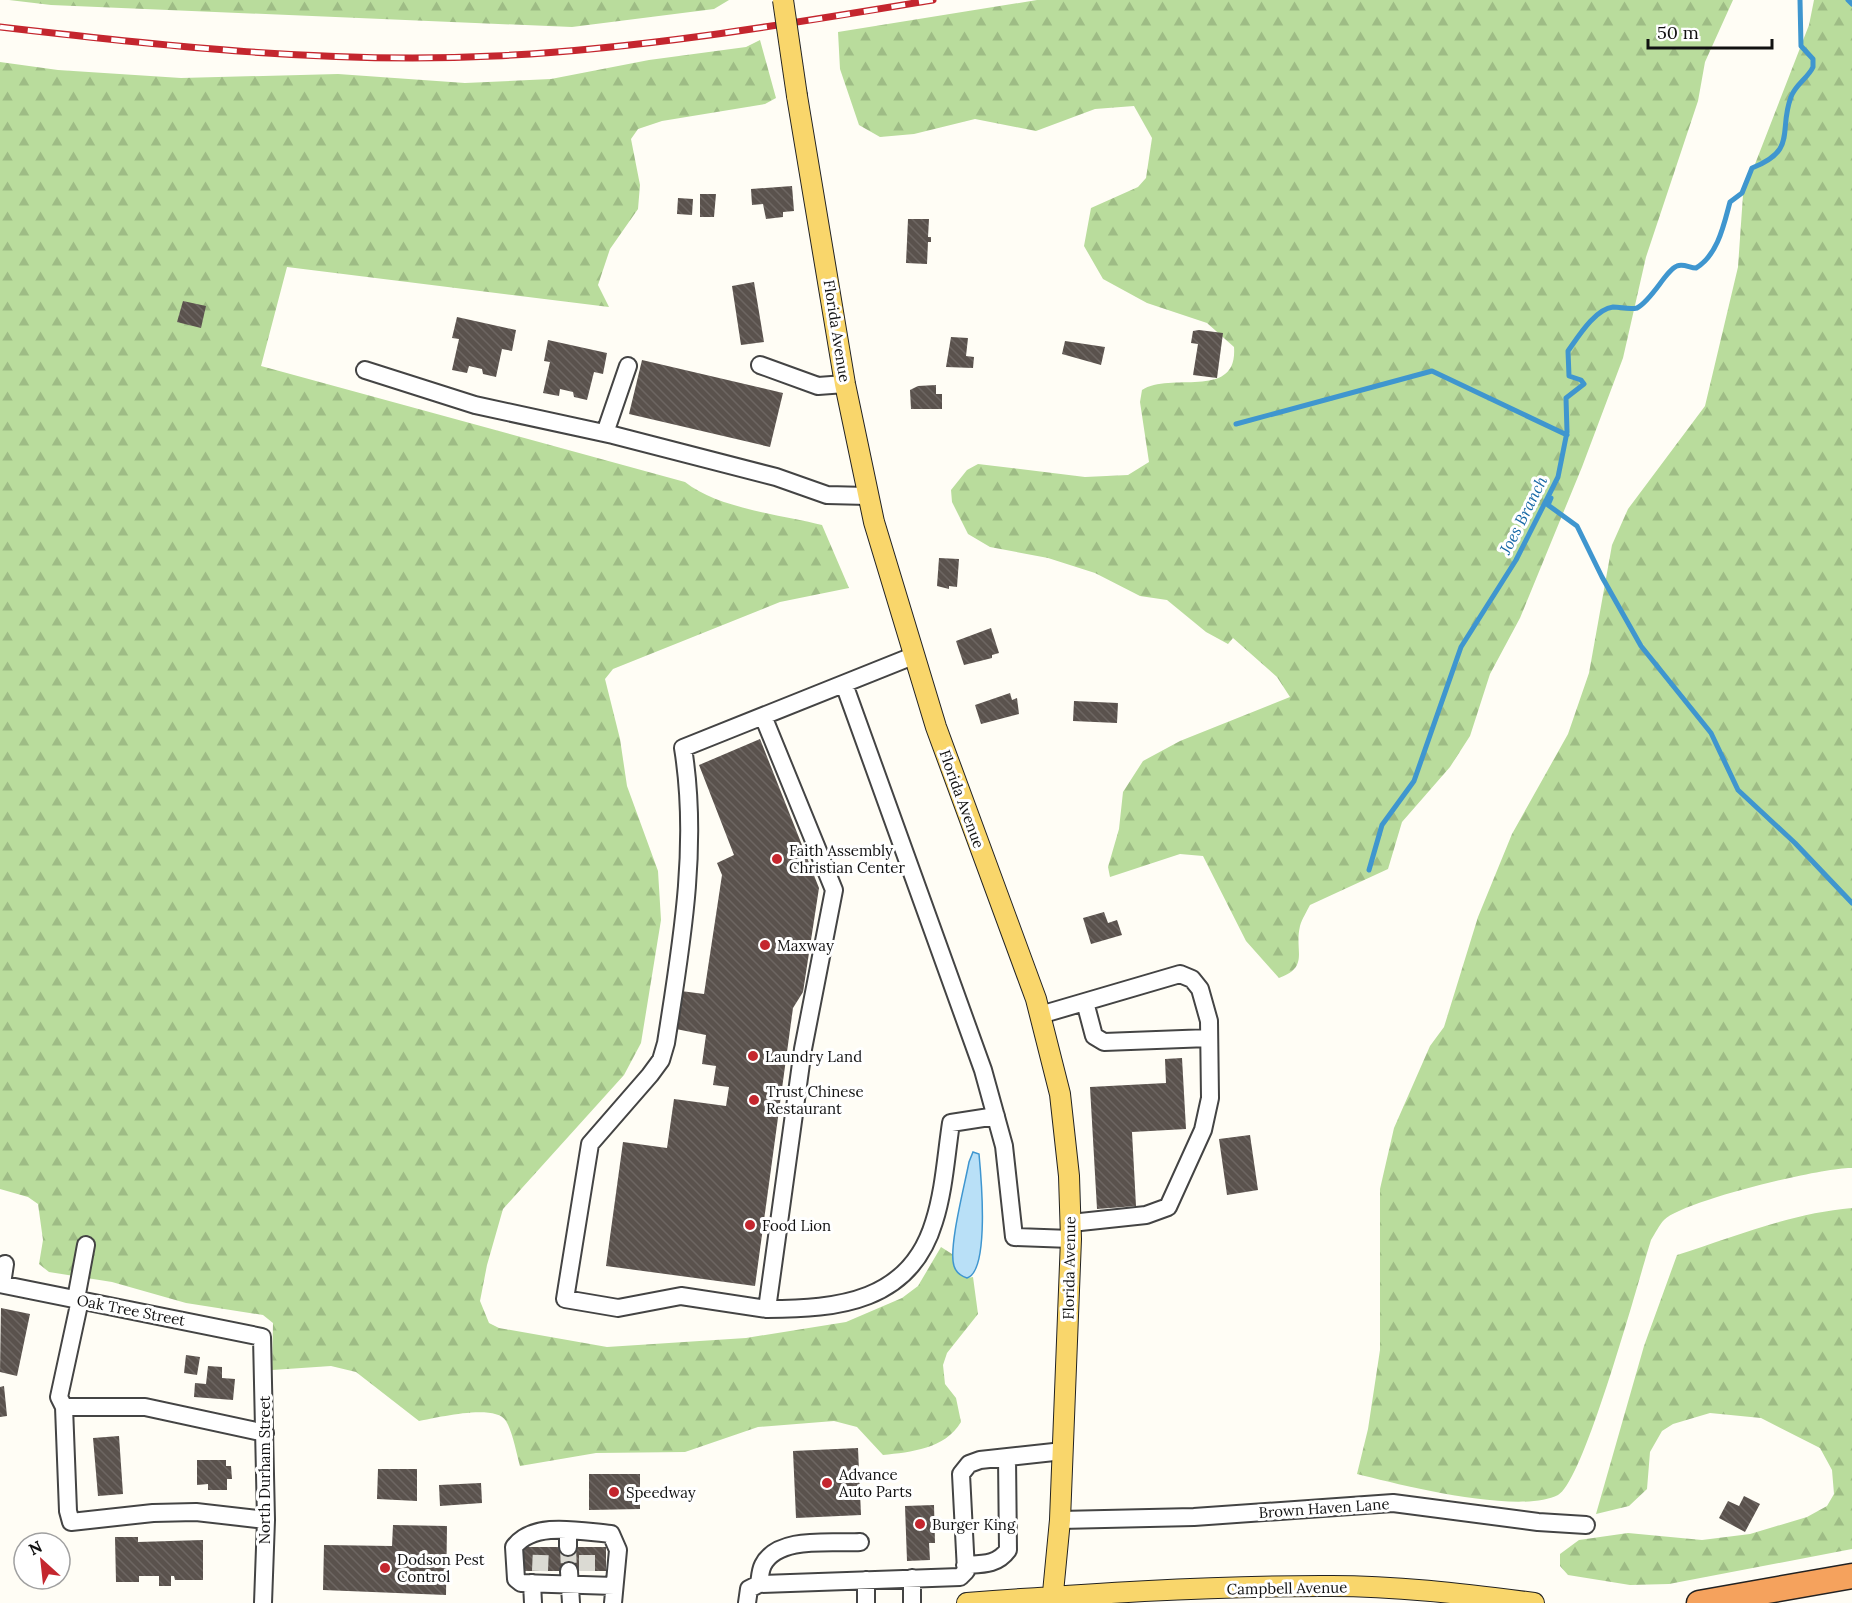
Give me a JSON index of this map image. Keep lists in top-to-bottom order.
{
  "streets": {
    "main road": ["Florida Avenue", "Campbell Avenue"],
    "street": ["Oak Tree Street", "North Durham Street", "Brown Haven Lane"]
  },
  "crossings": [
    ["Florida Avenue", "Brown Haven Lane"],
    ["Florida Avenue", "Campbell Avenue"],
    ["Oak Tree Street", "North Durham Street"]
  ],
  "water": ["Joes Branch"],
  "places": [
    "Faith Assembly Christian Center",
    "Maxway",
    "Laundry Land",
    "Trust Chinese Restaurant",
    "Food Lion",
    "Advance Auto Parts",
    "Speedway",
    "Burger King",
    "Dodson Pest Control"
  ],
  "scale_bar": "50 m",
  "north": "top left"
}
